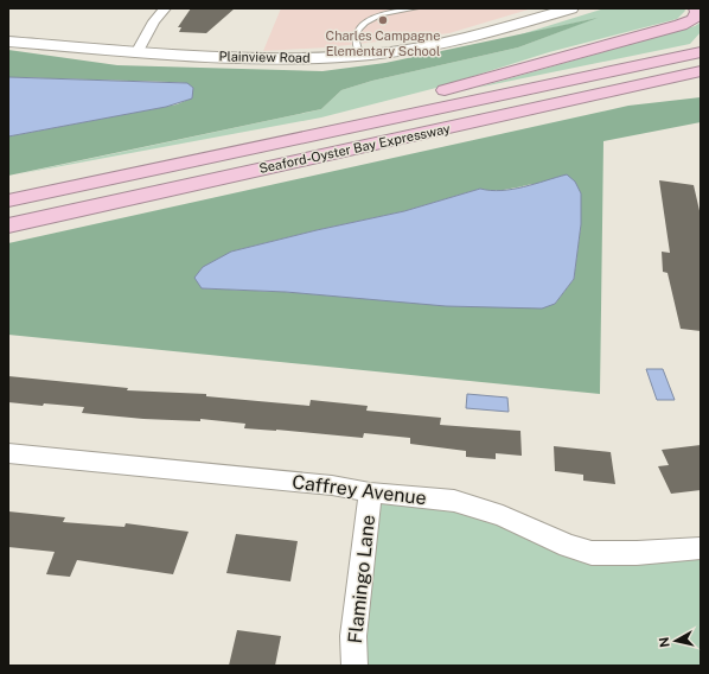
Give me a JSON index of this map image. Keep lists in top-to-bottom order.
{
  "streets": {
    "highway": ["Seaford-Oyster Bay Expressway"],
    "main road": ["Plainview Road"],
    "street": ["Caffrey Avenue", "Flamingo Lane"]
  },
  "crossings": [
    ["Caffrey Avenue", "Flamingo Lane"]
  ],
  "places": ["Charles Campagne Elementary School"],
  "north": "left"
}
